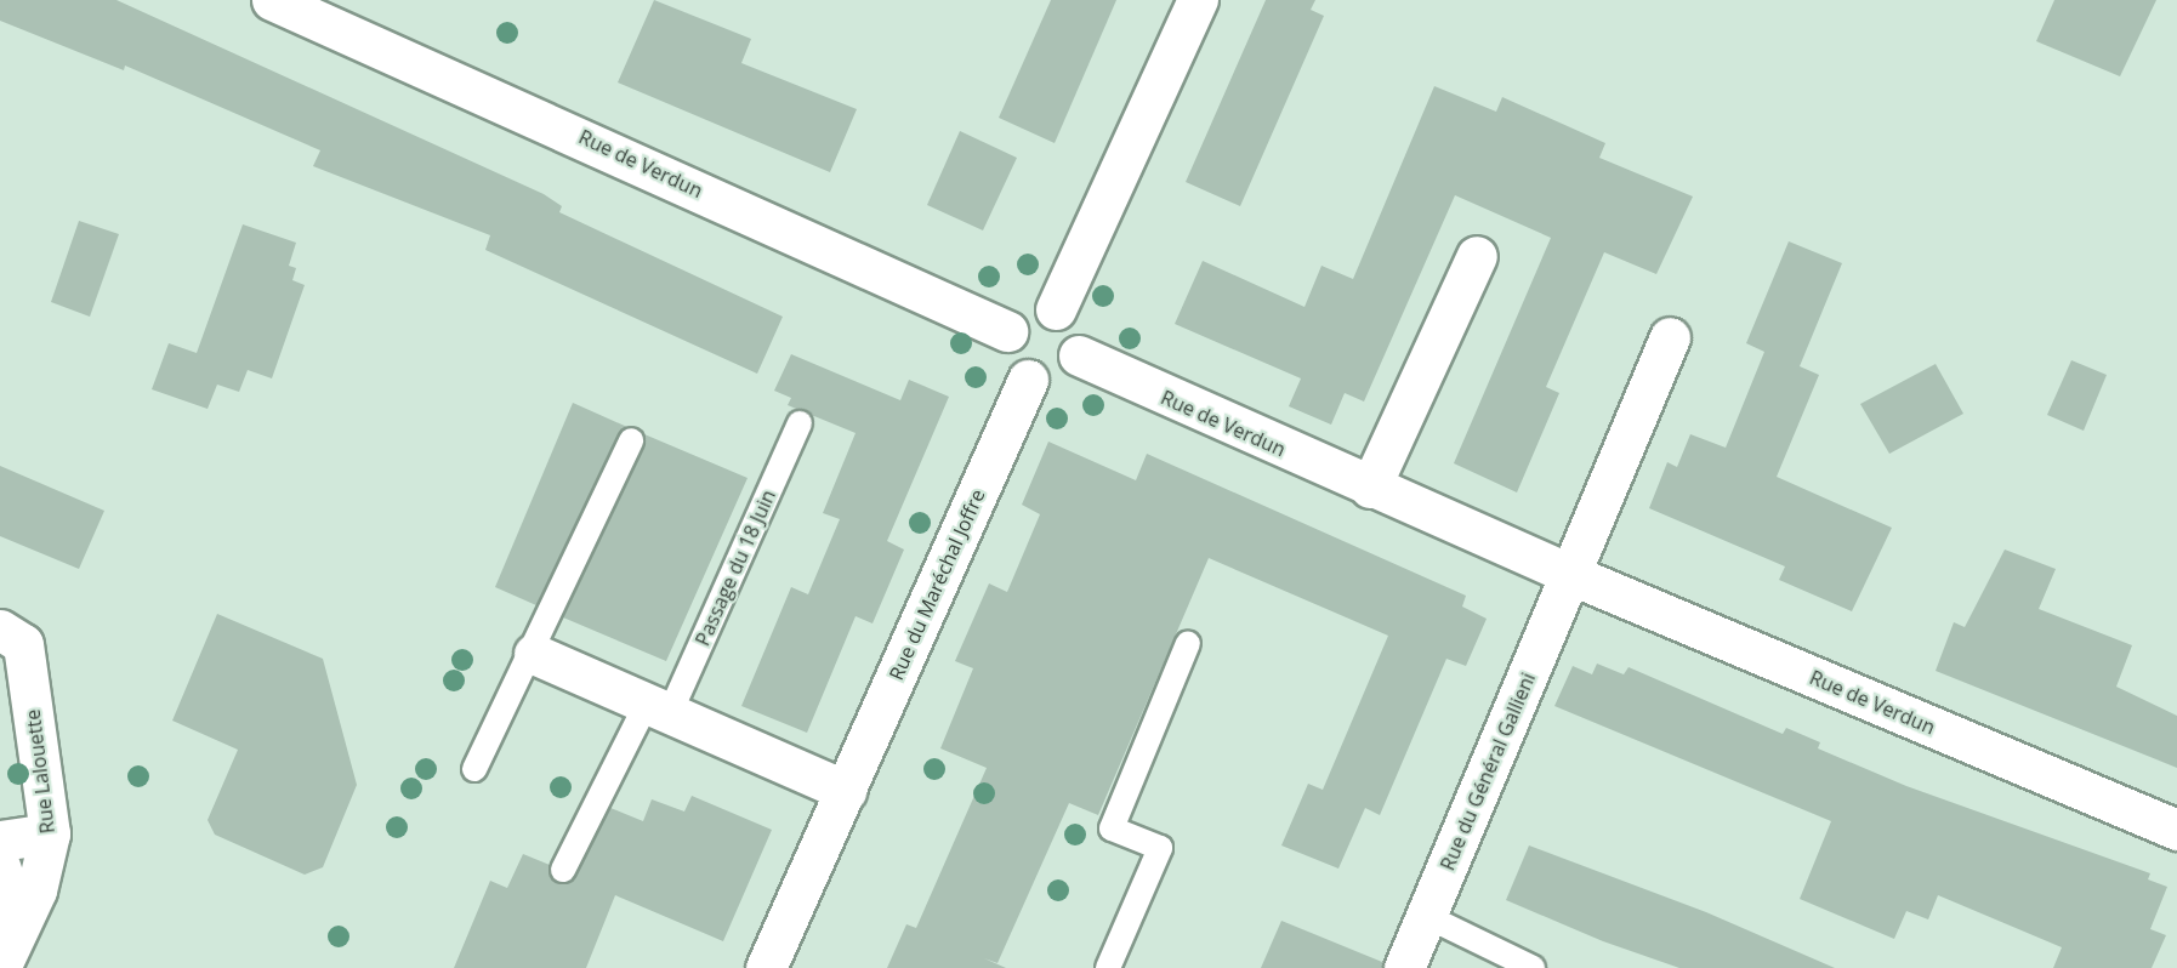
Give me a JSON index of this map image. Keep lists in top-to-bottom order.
{
  "streets": {
    "street": [
      "Rue de Verdun",
      "Rue du Maréchal Joffre",
      "Rue Lalouette",
      "Rue du Général Gallieni"
    ],
    "lane": ["Passage du 18 Juin"]
  },
  "crossings": [
    ["Rue de Verdun", "Rue du Maréchal Joffre"],
    ["Rue de Verdun", "Rue du Général Gallieni"]
  ]
}
